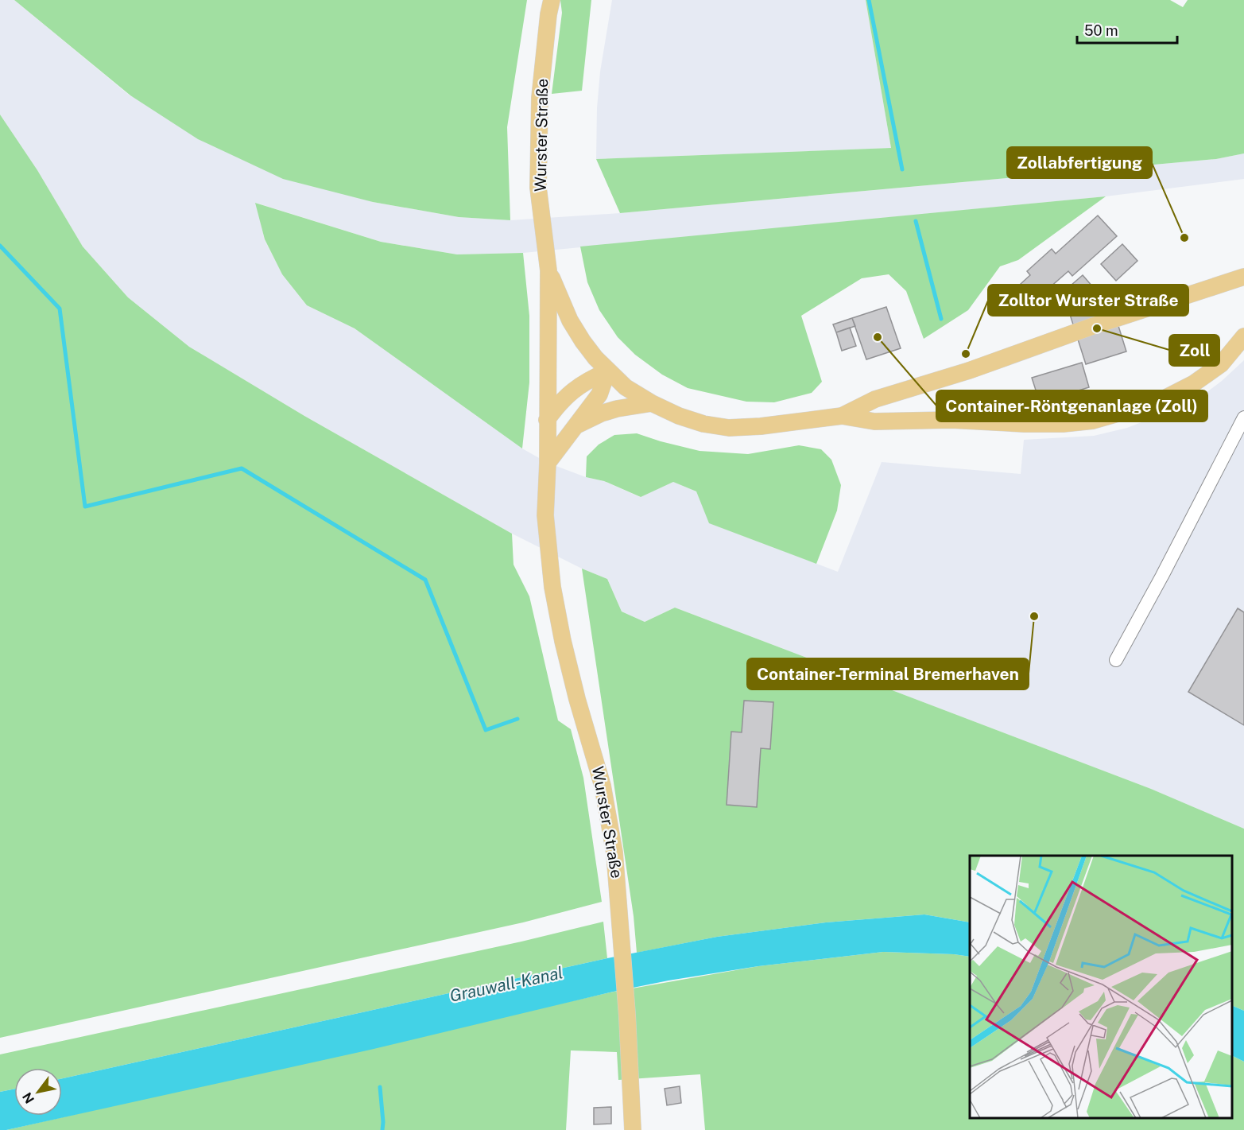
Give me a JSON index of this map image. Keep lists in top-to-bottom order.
{
  "streets": {
    "main road": ["Wurster Straße"]
  },
  "water": ["Grauwall-Kanal"],
  "places": [
    "Zollabfertigung",
    "Zoll",
    "Container-Röntgenanlage (Zoll)",
    "Zolltor Wurster Straße",
    "Container-Terminal Bremerhaven"
  ],
  "scale_bar": "50 m",
  "north": "bottom left"
}
